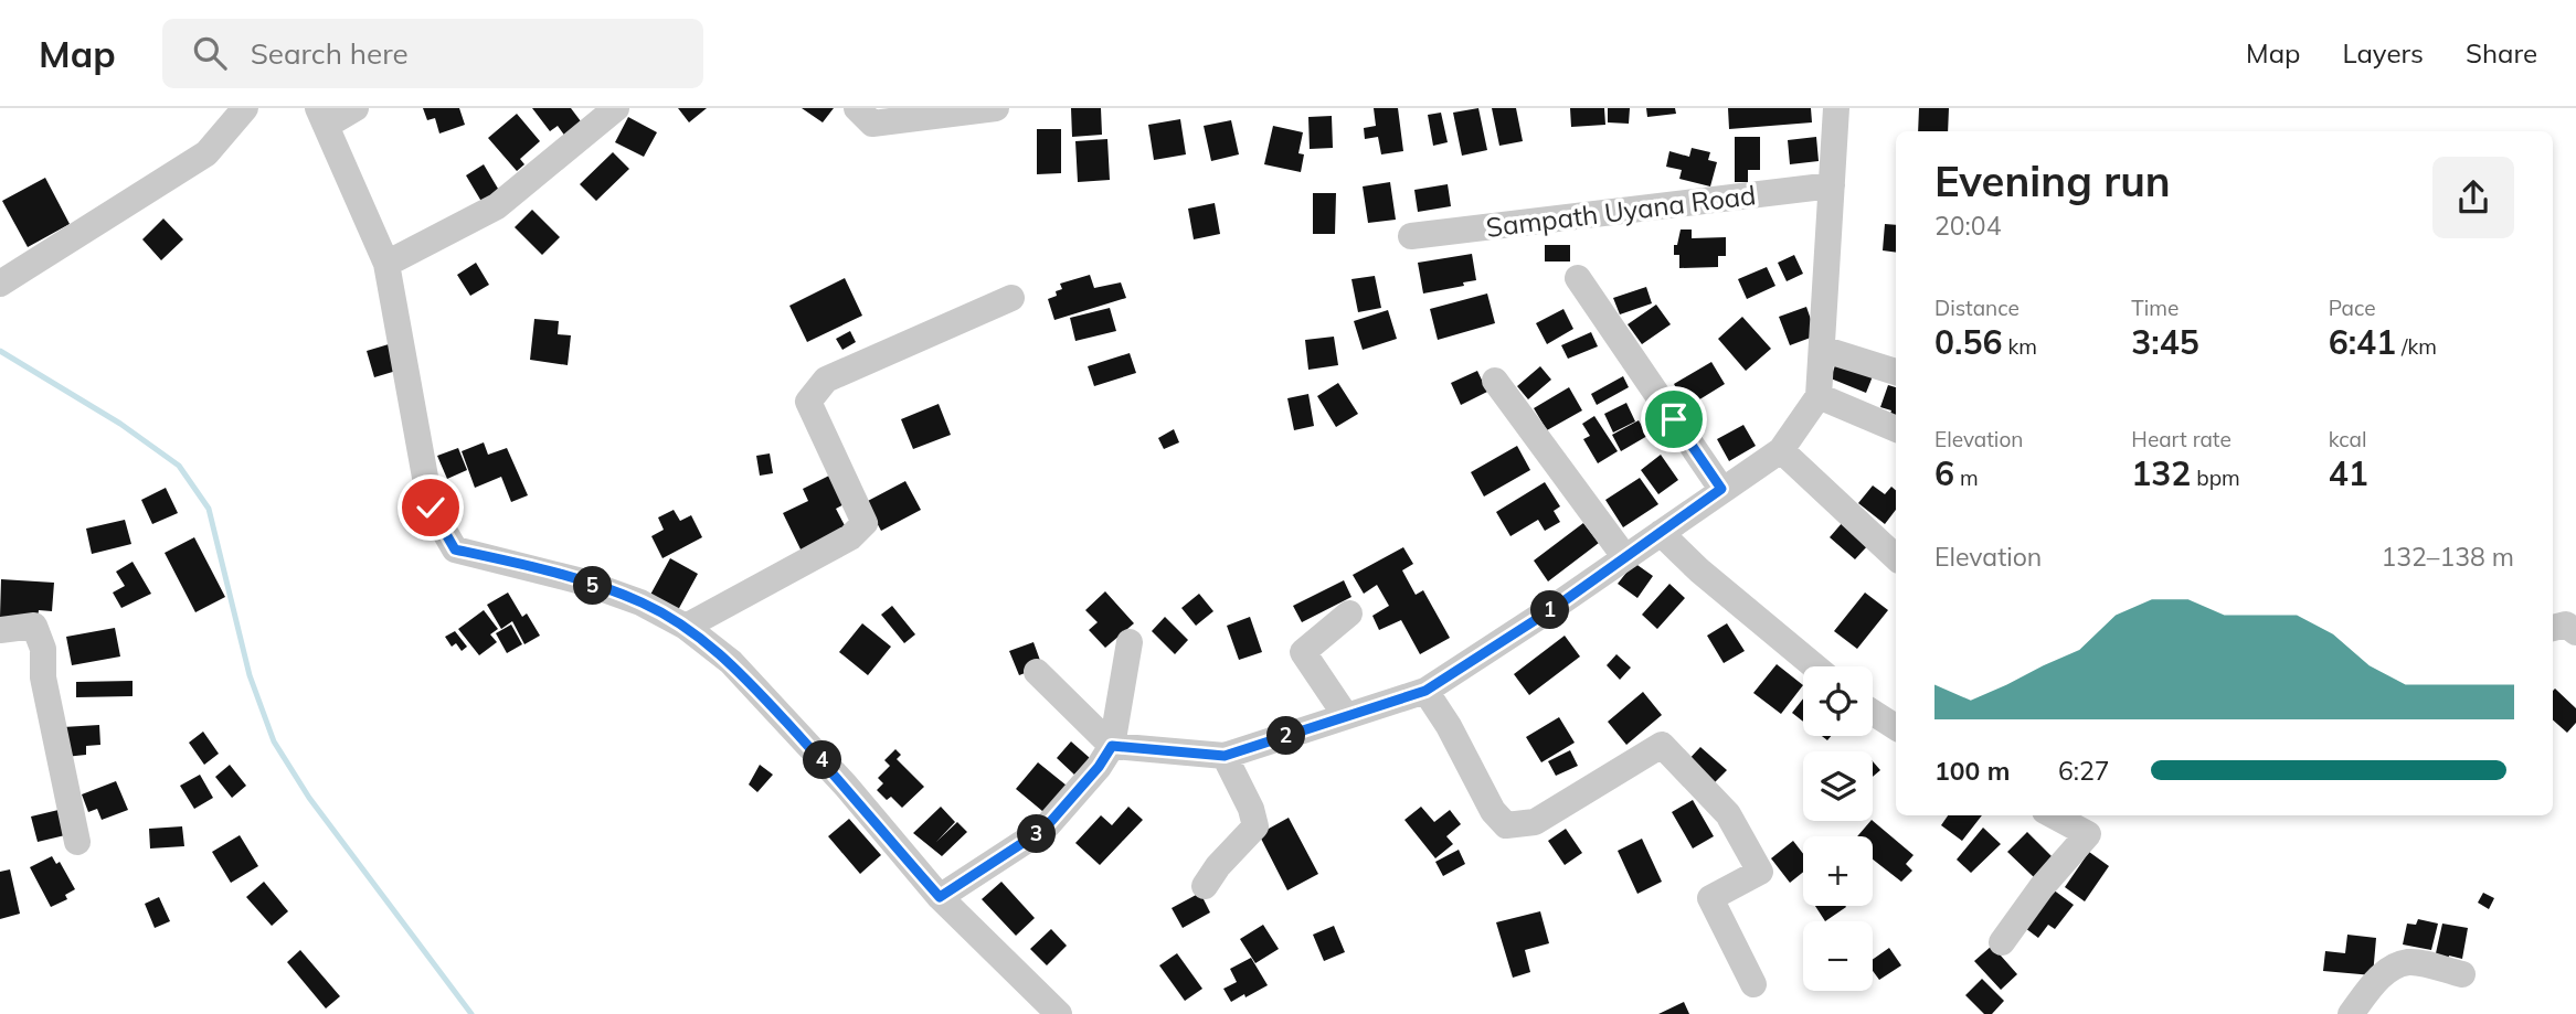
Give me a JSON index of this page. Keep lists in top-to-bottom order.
{
  "streets": {
    "street": ["Sampath Uyana Road"]
  },
  "page": {
    "header": "Map",
    "search": "Search here",
    "nav": ["Map", "Layers", "Share"],
    "heading": ["Evening run", "20:04"],
    "stats": [
      ["Distance", "0.56 km"],
      ["Time", "3:45"],
      ["Pace", "6:41 /km"],
      ["Elevation", "6 m"],
      ["Heart rate", "132 bpm"],
      ["kcal", "41"]
    ],
    "chart": ["Elevation", "132–138 m"],
    "pins": [
      "5",
      "1",
      "2",
      "4",
      "3"
    ],
    "map_buttons": ["+", "−"],
    "list": [
      {
        "name": "100 m",
        "note": "6:27"
      }
    ]
  }
}
